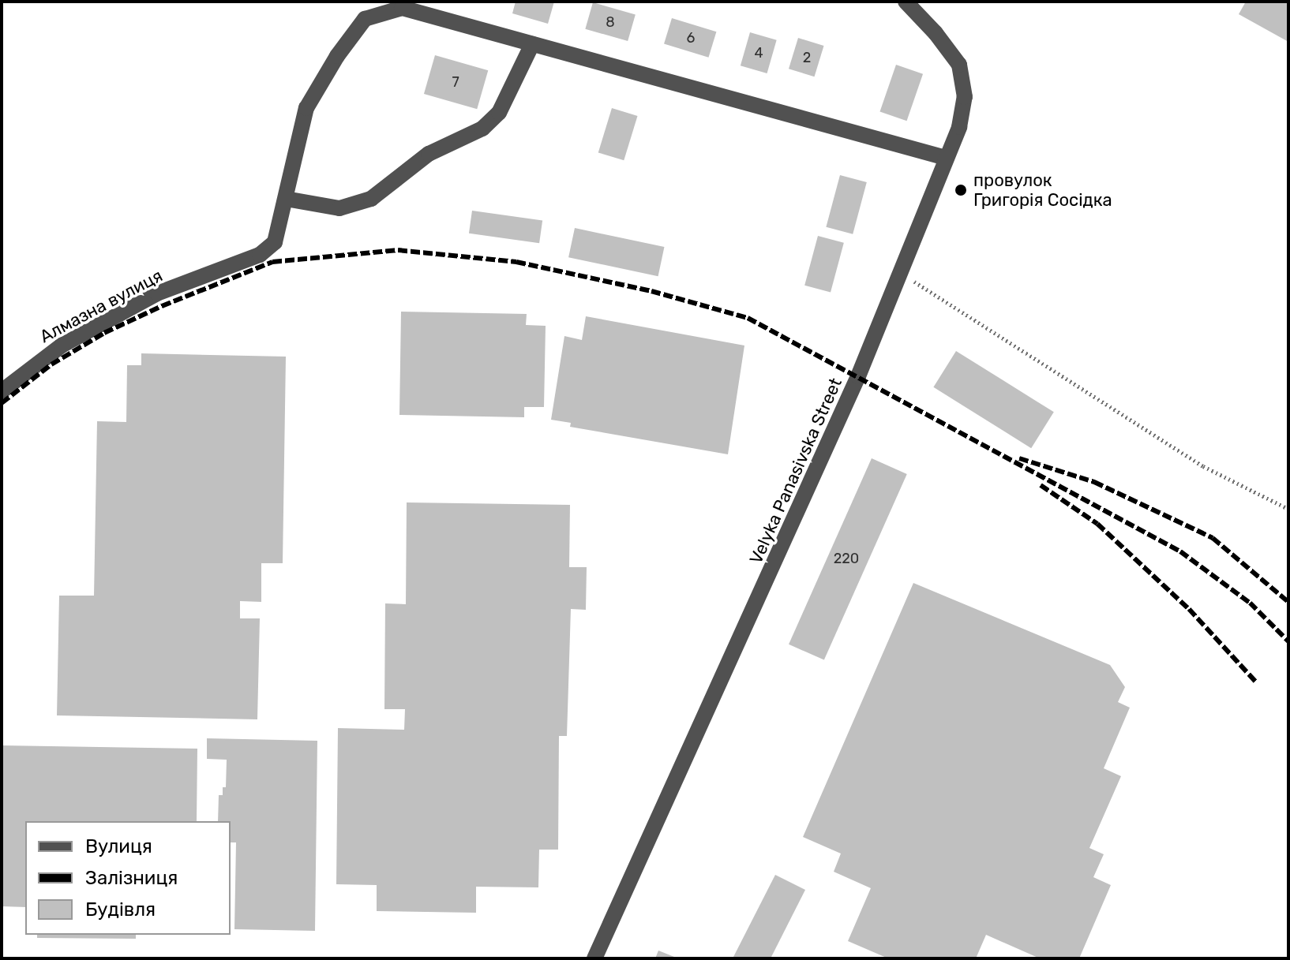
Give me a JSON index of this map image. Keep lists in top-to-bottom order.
{
  "streets": {
    "street": ["Алмазна вулиця", "Velyka Panasivska Street"]
  },
  "places": ["провулок Григорія Сосідка"],
  "house_numbers": [
    "8",
    "6",
    "4",
    "2",
    "7",
    "220"
  ],
  "legend": ["Вулиця", "Залізниця", "Будівля"]
}
